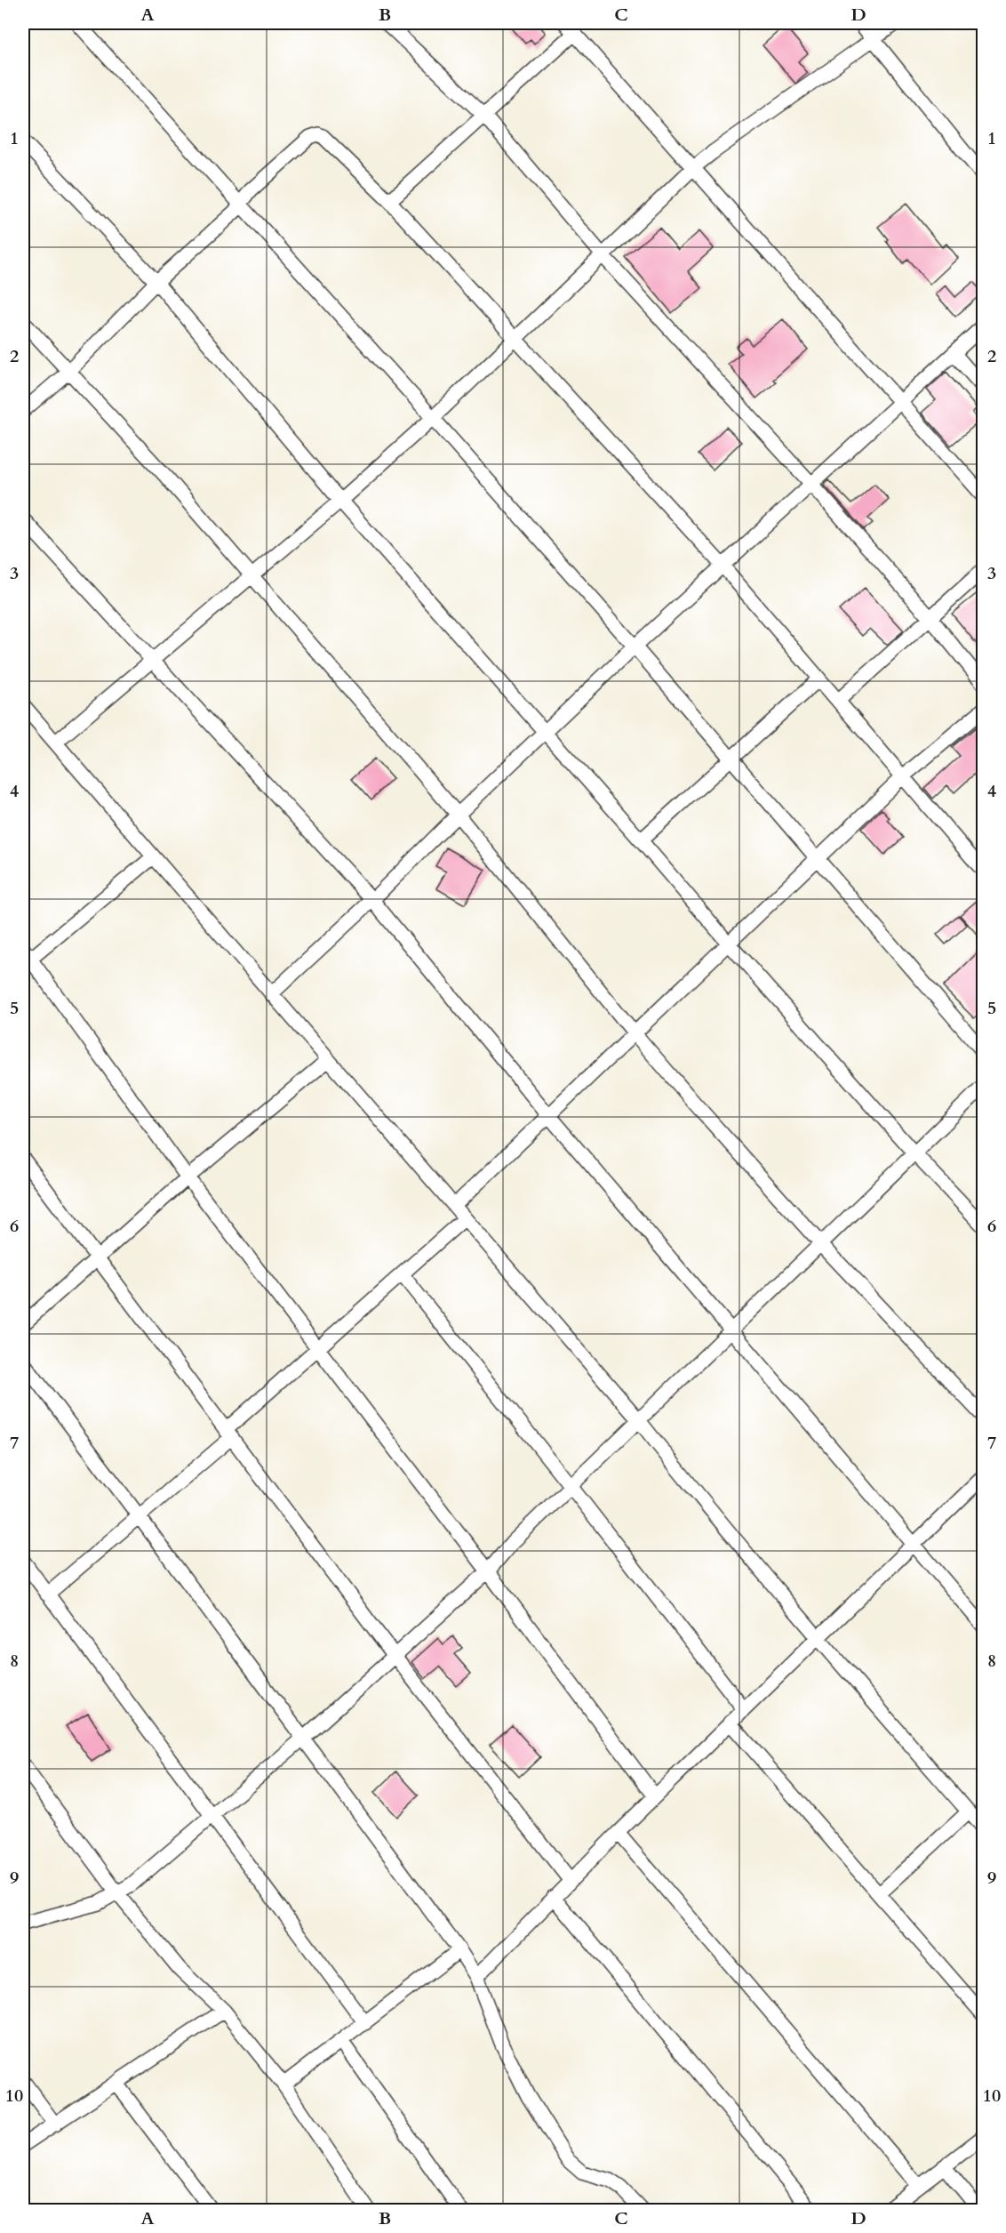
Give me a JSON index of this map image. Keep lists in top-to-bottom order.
{
  "grid": {
    "columns": [
      "A",
      "B",
      "C",
      "D"
    ],
    "rows": [
      "1",
      "2",
      "3",
      "4",
      "5",
      "6",
      "7",
      "8",
      "9",
      "10"
    ]
  }
}
